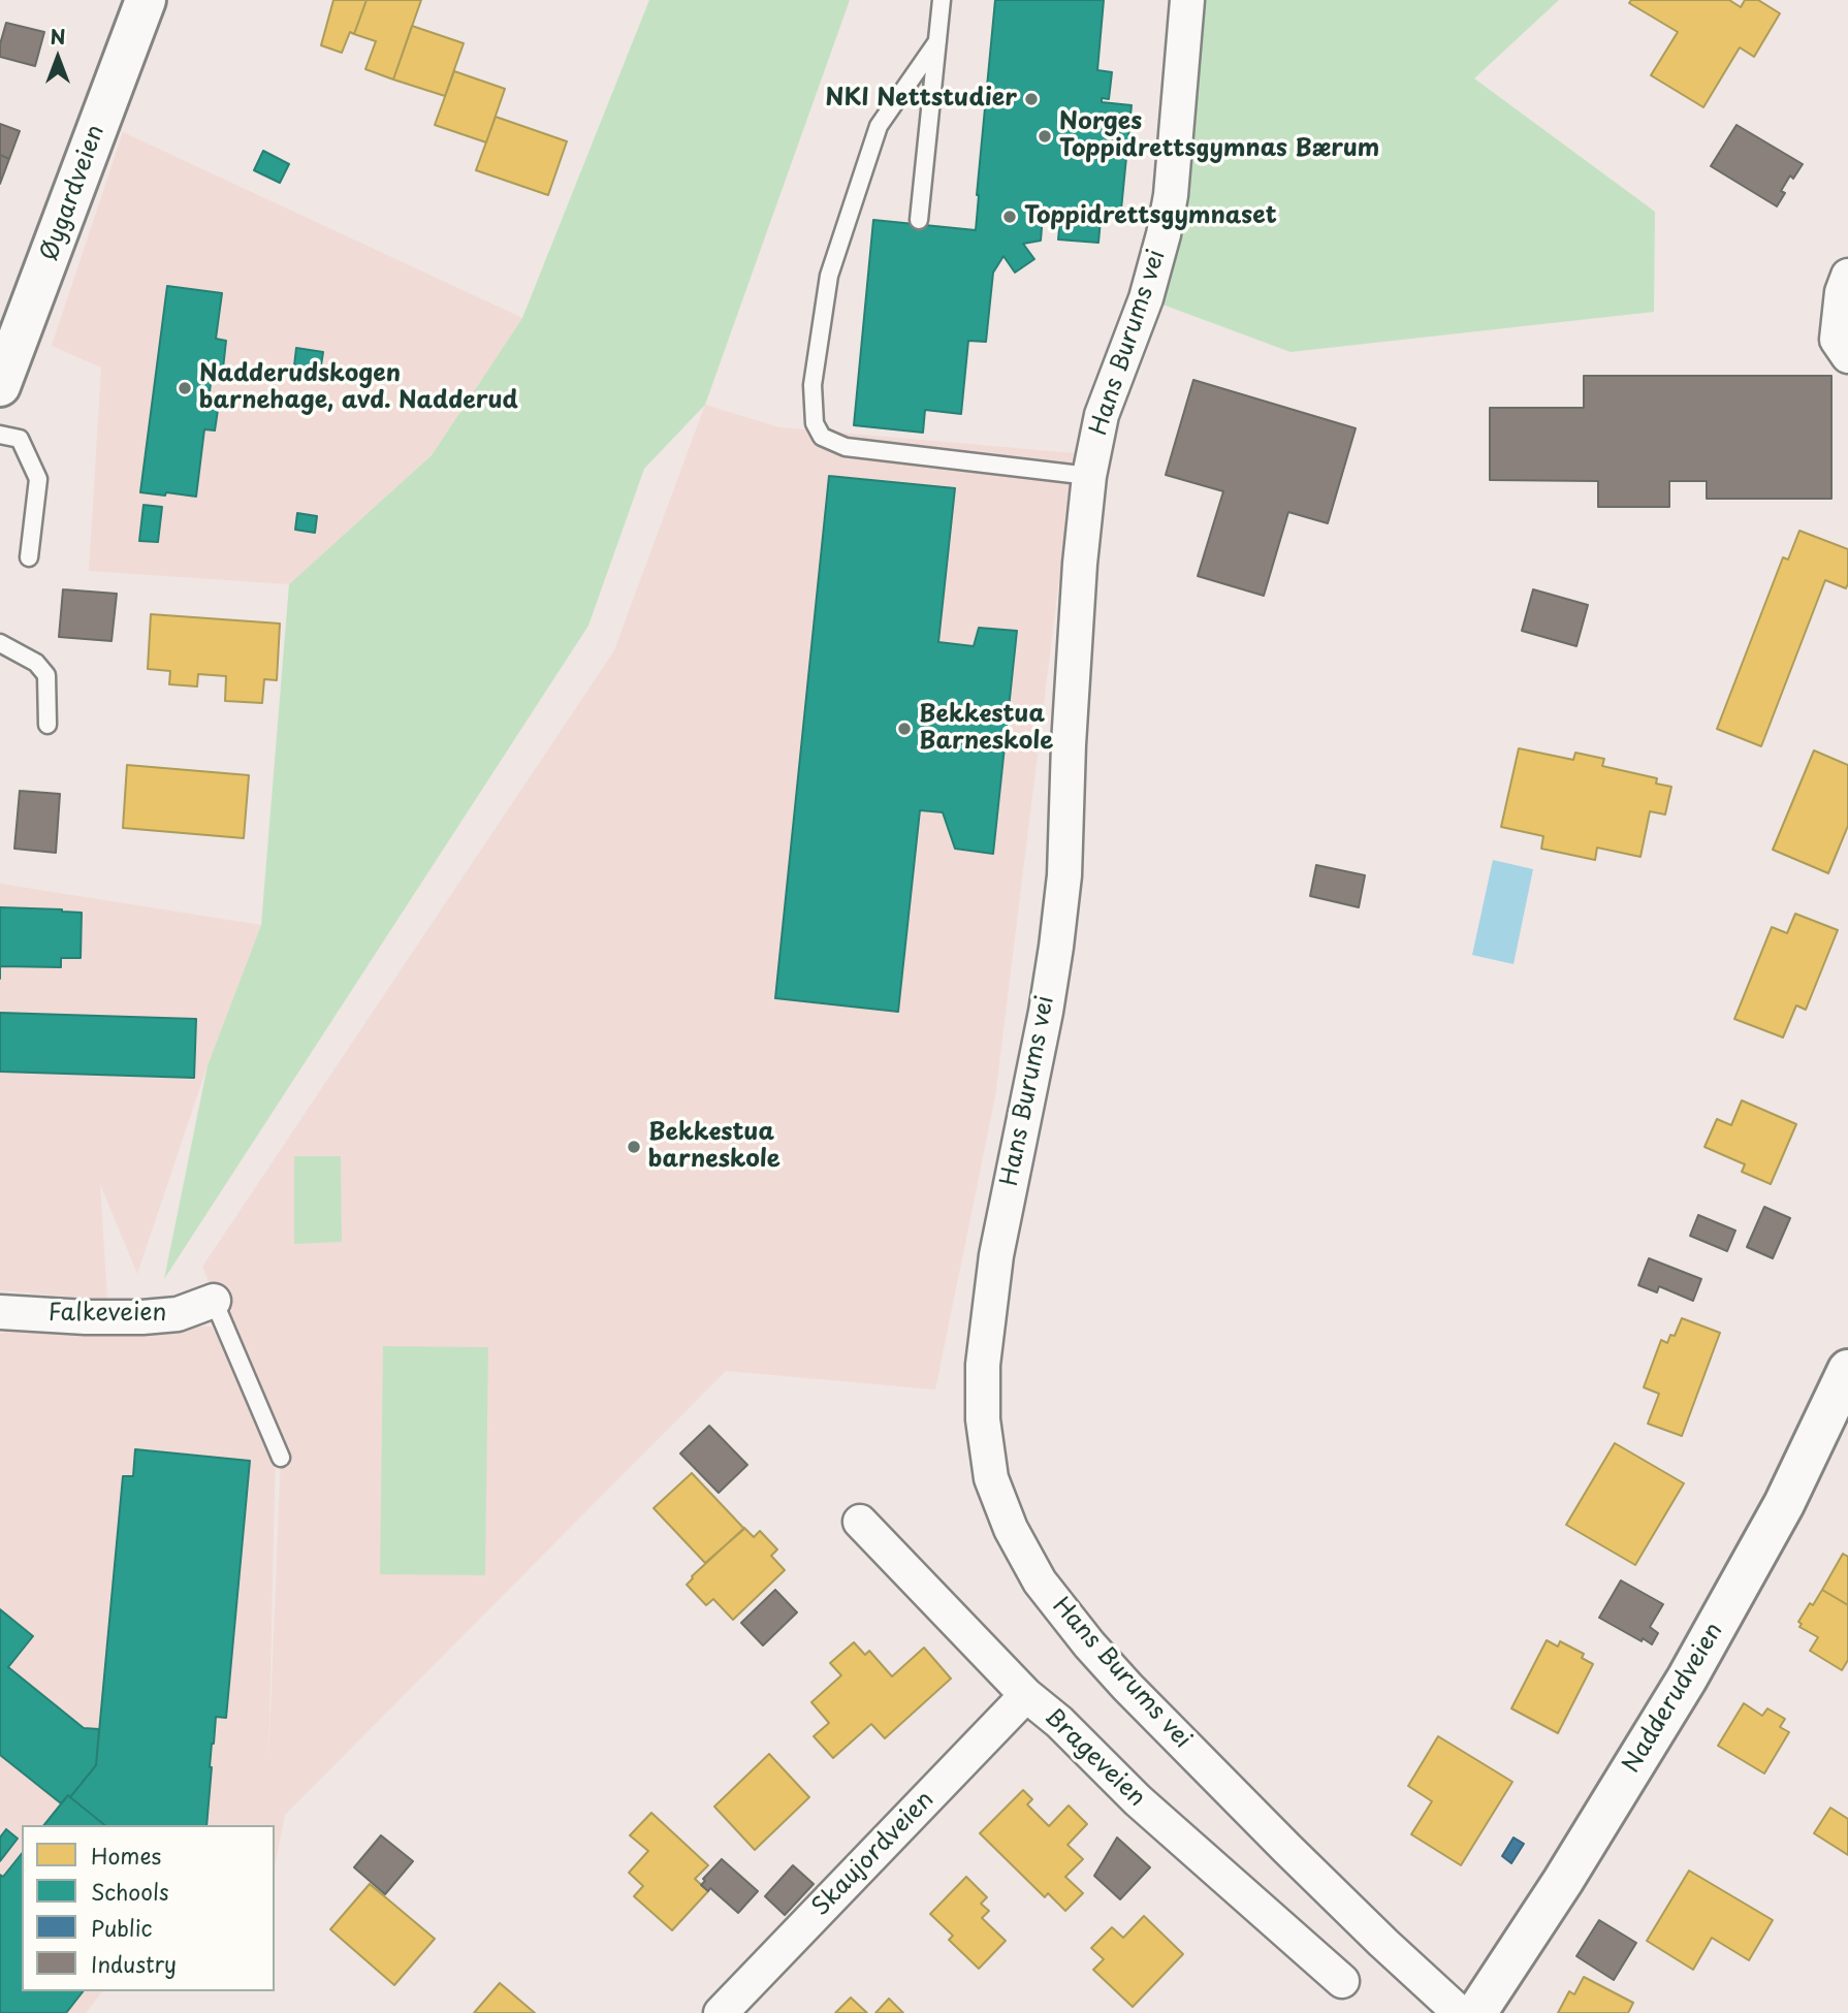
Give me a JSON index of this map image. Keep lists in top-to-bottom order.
{
  "streets": {
    "main road": ["Øygardveien", "Nadderudveien"],
    "street": [
      "Hans Burums vei",
      "Falkeveien",
      "Brageveien",
      "Skaujordveien"
    ]
  },
  "crossings": [
    ["Brageveien", "Skaujordveien"]
  ],
  "places": [
    "NKI Nettstudier",
    "Norges Toppidrettsgymnas Bærum",
    "Toppidrettsgymnaset",
    "Nadderudskogen barnehage, avd. Nadderud",
    "Bekkestua Barneskole",
    "Bekkestua barneskole"
  ],
  "legend": [
    "Homes",
    "Schools",
    "Public",
    "Industry"
  ],
  "north": "top"
}
